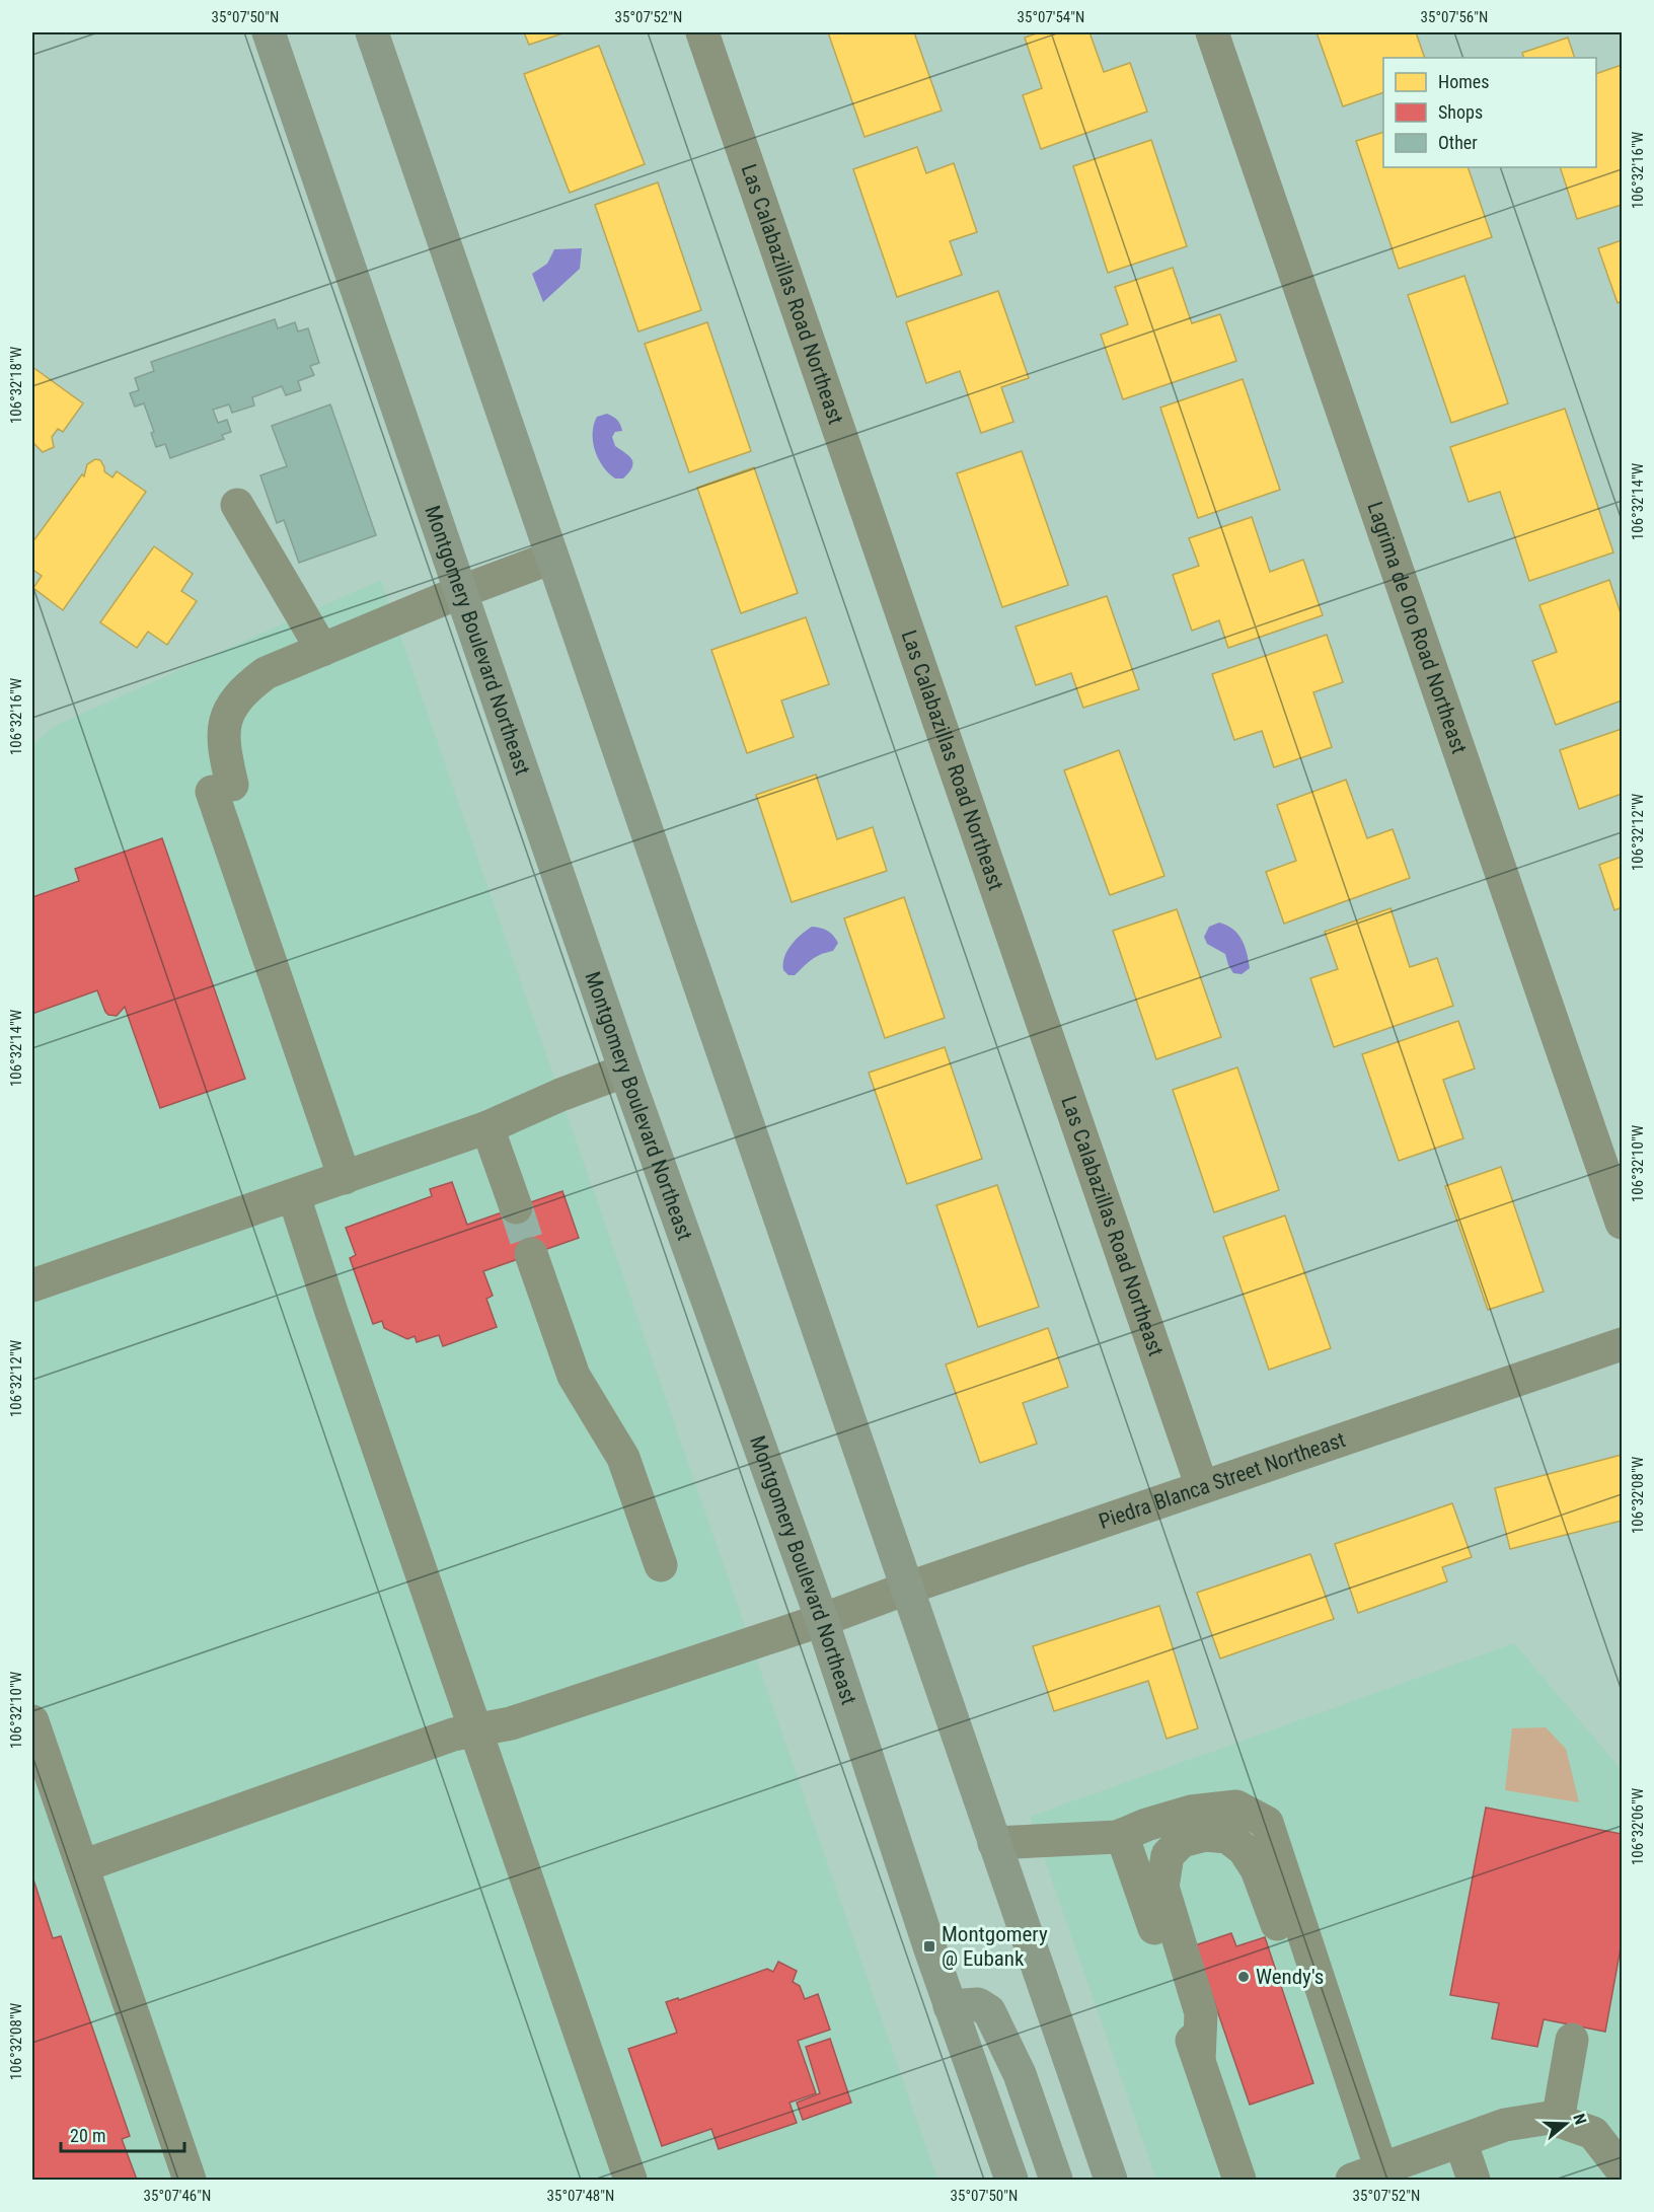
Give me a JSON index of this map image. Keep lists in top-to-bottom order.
{
  "streets": {
    "main road": ["Montgomery Boulevard Northeast"],
    "street": ["Las Calabazillas Road Northeast", "Lagrima de Oro Road Northeast", "Piedra Blanca Street Northeast"]
  },
  "crossings": [
    ["Las Calabazillas Road Northeast", "Piedra Blanca Street Northeast"],
    ["Montgomery Boulevard Northeast", "Piedra Blanca Street Northeast"]
  ],
  "places": {
    "transit": ["Montgomery @ Eubank"],
    "other": ["Wendy's"]
  },
  "legend": ["Homes", "Shops", "Other"],
  "scale_bar": "20 m",
  "north": "right",
  "coordinates": [
    "35°07'50\"N",
    "35°07'52\"N",
    "35°07'54\"N",
    "35°07'56\"N",
    "106°32'16\"W",
    "106°32'18\"W",
    "106°32'14\"W",
    "106°32'12\"W",
    "106°32'10\"W",
    "106°32'08\"W",
    "106°32'06\"W",
    "35°07'46\"N",
    "35°07'48\"N"
  ]
}
